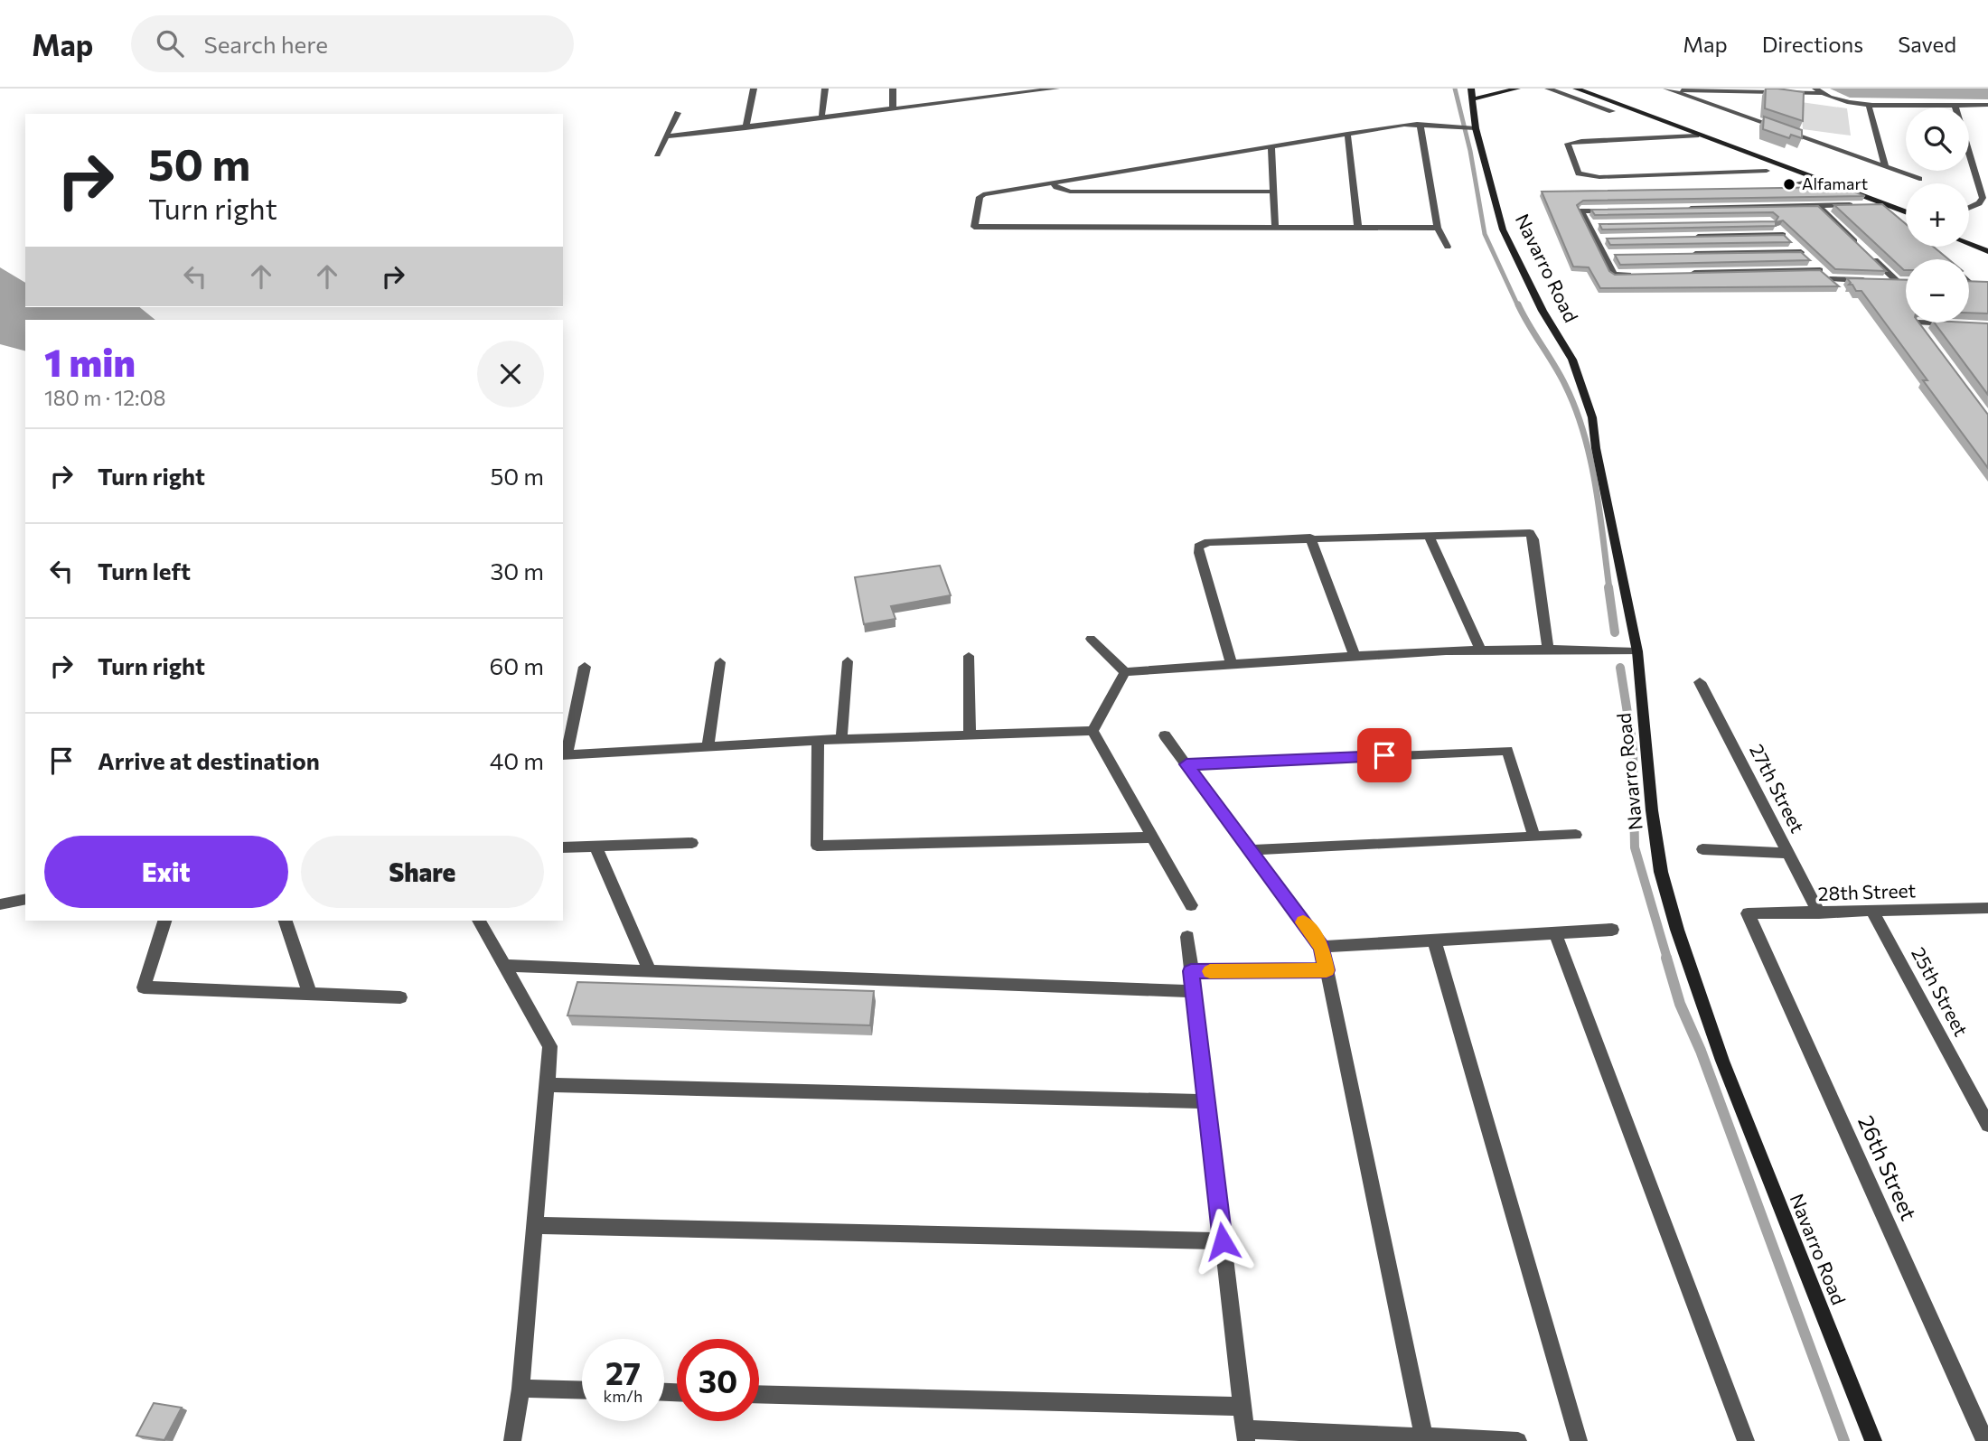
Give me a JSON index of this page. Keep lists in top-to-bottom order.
{
  "streets": {
    "street": [
      "Navarro Road",
      "27th Street",
      "28th Street",
      "25th Street",
      "26th Street"
    ]
  },
  "crossings": [
    ["27th Street", "28th Street"],
    ["28th Street", "25th Street"],
    ["28th Street", "26th Street"]
  ],
  "places": ["Alfamart"],
  "page": {
    "header": "Map",
    "search": "Search here",
    "nav": ["Map", "Directions", "Saved"],
    "map_buttons": ["+", "−"],
    "turn": ["50 m", "Turn right"],
    "heading": ["1 min", "180 m · 12:08"],
    "list": [
      {
        "name": "Turn right",
        "value": "50 m"
      },
      {
        "name": "Turn left",
        "value": "30 m"
      },
      {
        "name": "Turn right",
        "value": "60 m"
      },
      {
        "name": "Arrive at destination",
        "value": "40 m"
      }
    ],
    "buttons": ["Exit", "Share"],
    "speed": "27 km/h",
    "limit": "30"
  }
}
